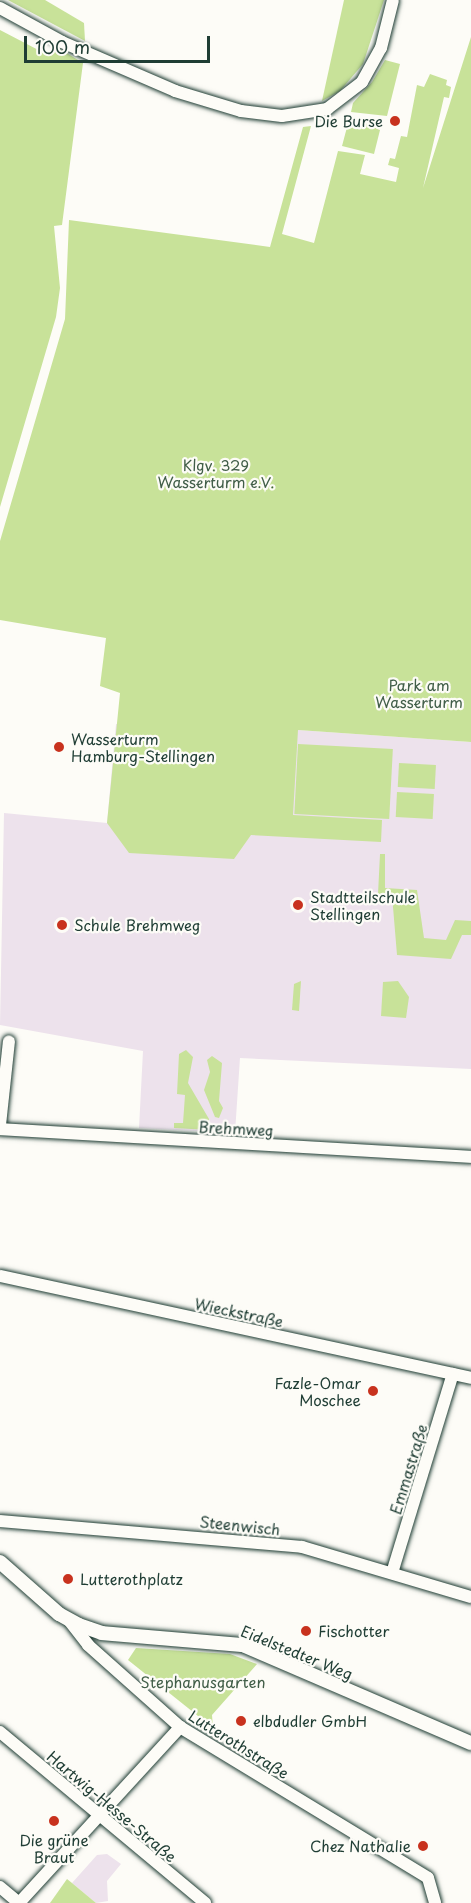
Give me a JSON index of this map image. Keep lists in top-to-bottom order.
{
  "streets": {
    "street": [
      "Brehmweg",
      "Wieckstraße",
      "Emmastraße",
      "Steenwisch",
      "Eidelstedter Weg",
      "Lutterothstraße",
      "Hartwig-Hesse-Straße"
    ]
  },
  "crossings": [
    ["Wieckstraße", "Emmastraße"],
    ["Emmastraße", "Steenwisch"],
    ["Eidelstedter Weg", "Lutterothstraße"]
  ],
  "parks": ["Klgv. 329 Wasserturm e.V.", "Park am Wasserturm", "Stephanusgarten"],
  "places": [
    "Die Burse",
    "Wasserturm Hamburg-Stellingen",
    "Stadtteilschule Stellingen",
    "Schule Brehmweg",
    "Fazle-Omar Moschee",
    "Lutterothplatz",
    "Fischotter",
    "elbdudler GmbH",
    "Die grüne Braut",
    "Chez Nathalie"
  ],
  "scale_bar": "100 m"
}
